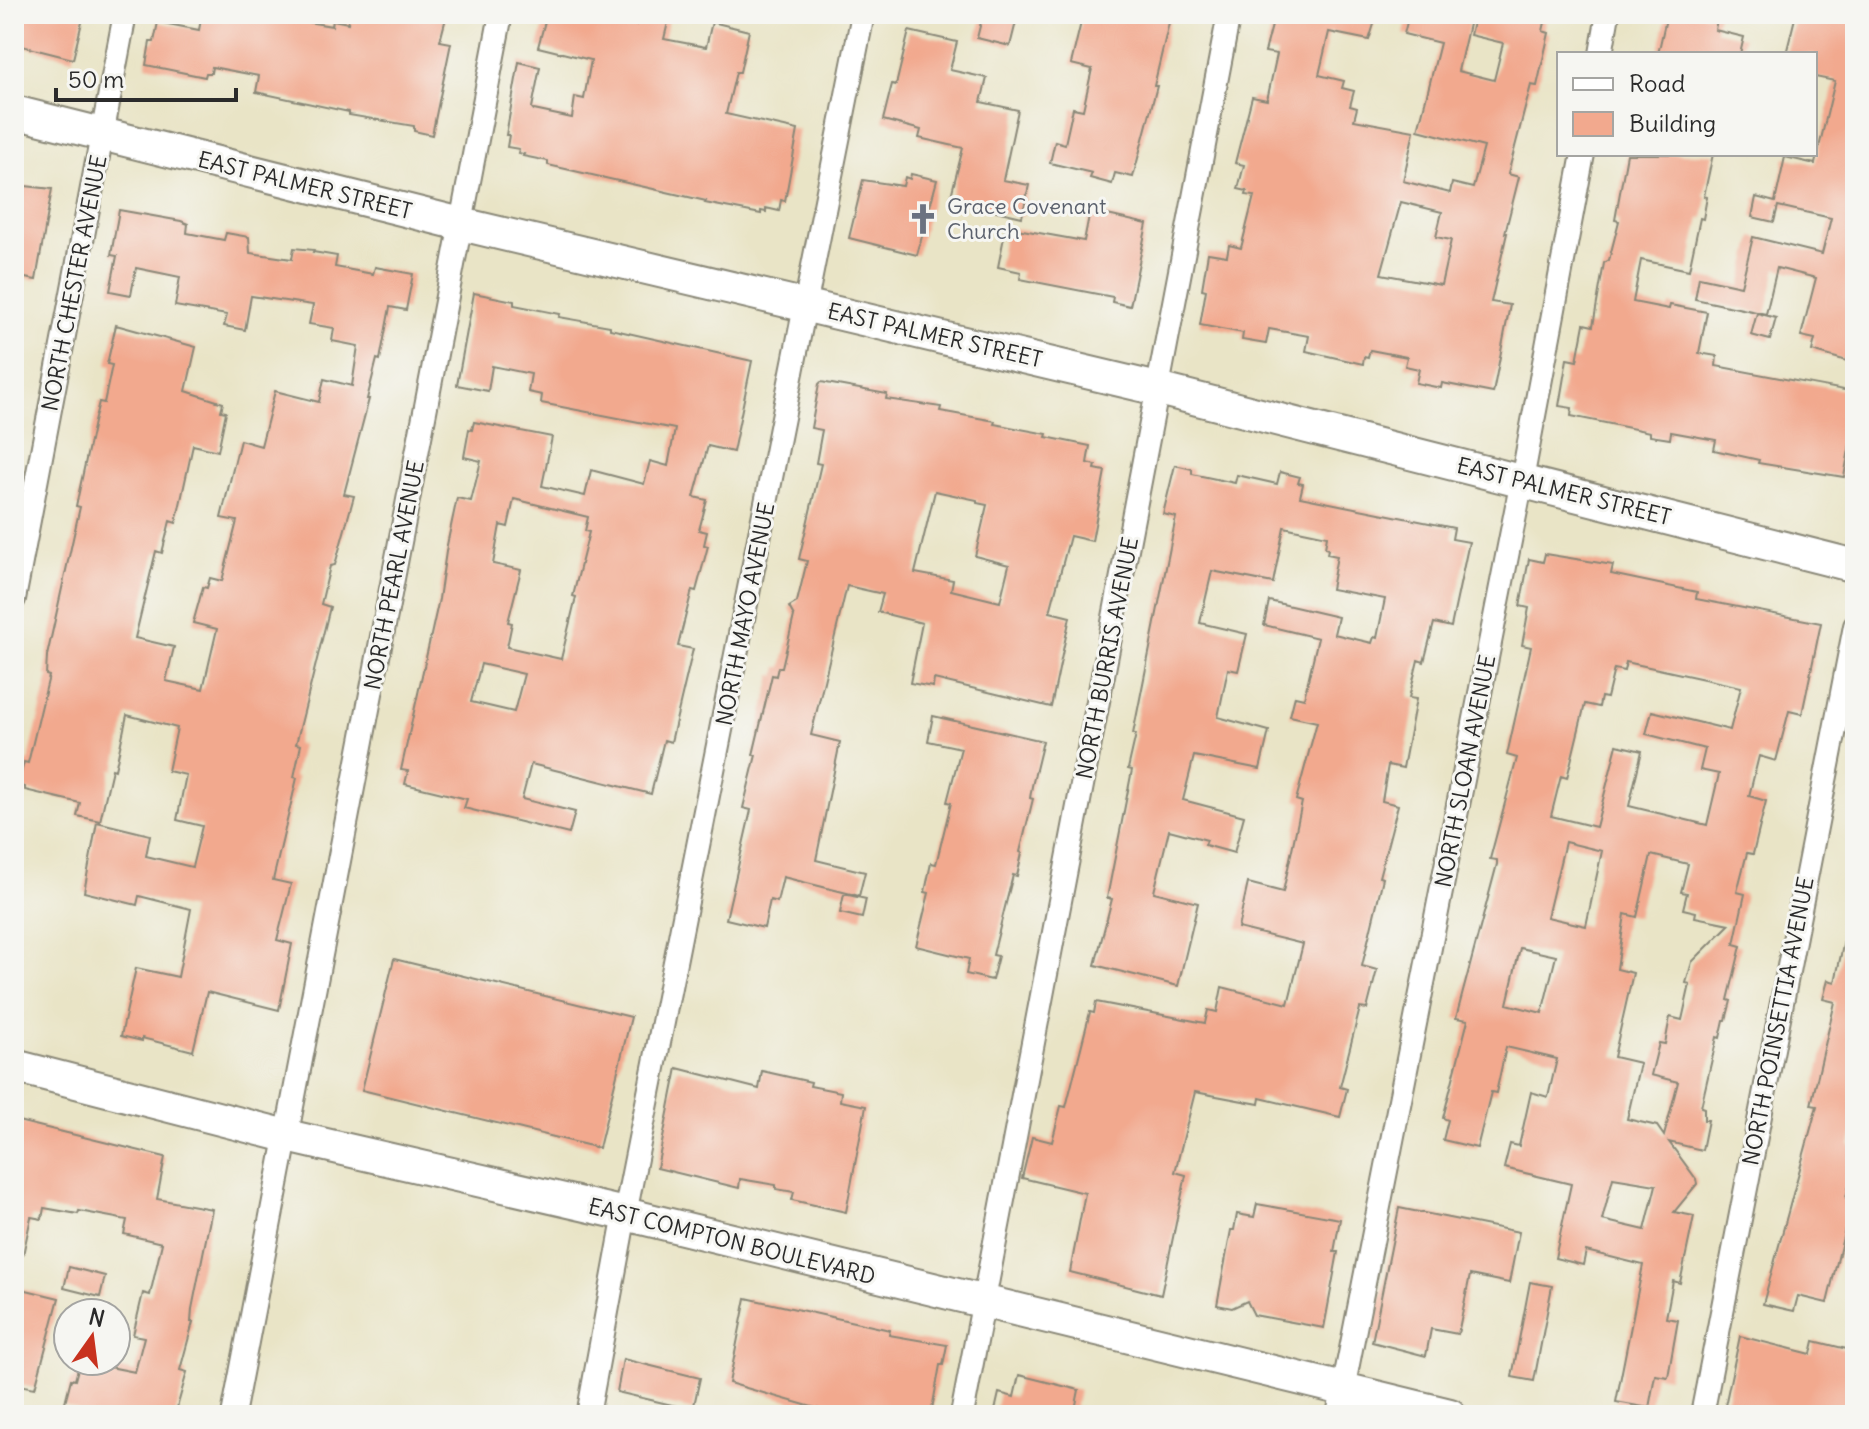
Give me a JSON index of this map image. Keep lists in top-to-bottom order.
{
  "streets": {
    "main road": ["EAST PALMER STREET", "EAST COMPTON BOULEVARD"],
    "street": [
      "NORTH CHESTER AVENUE",
      "NORTH PEARL AVENUE",
      "NORTH MAYO AVENUE",
      "NORTH BURRIS AVENUE",
      "NORTH SLOAN AVENUE",
      "NORTH POINSETTIA AVENUE"
    ]
  },
  "crossings": [
    ["EAST PALMER STREET", "NORTH CHESTER AVENUE"],
    ["EAST PALMER STREET", "NORTH PEARL AVENUE"],
    ["EAST PALMER STREET", "NORTH MAYO AVENUE"],
    ["EAST PALMER STREET", "NORTH BURRIS AVENUE"],
    ["EAST PALMER STREET", "NORTH SLOAN AVENUE"],
    ["NORTH PEARL AVENUE", "EAST COMPTON BOULEVARD"],
    ["NORTH MAYO AVENUE", "EAST COMPTON BOULEVARD"],
    ["NORTH BURRIS AVENUE", "EAST COMPTON BOULEVARD"],
    ["NORTH SLOAN AVENUE", "EAST COMPTON BOULEVARD"]
  ],
  "places": {
    "church": ["Grace Covenant Church"]
  },
  "legend": ["Road", "Building"],
  "scale_bar": "50 m",
  "north": "top"
}
